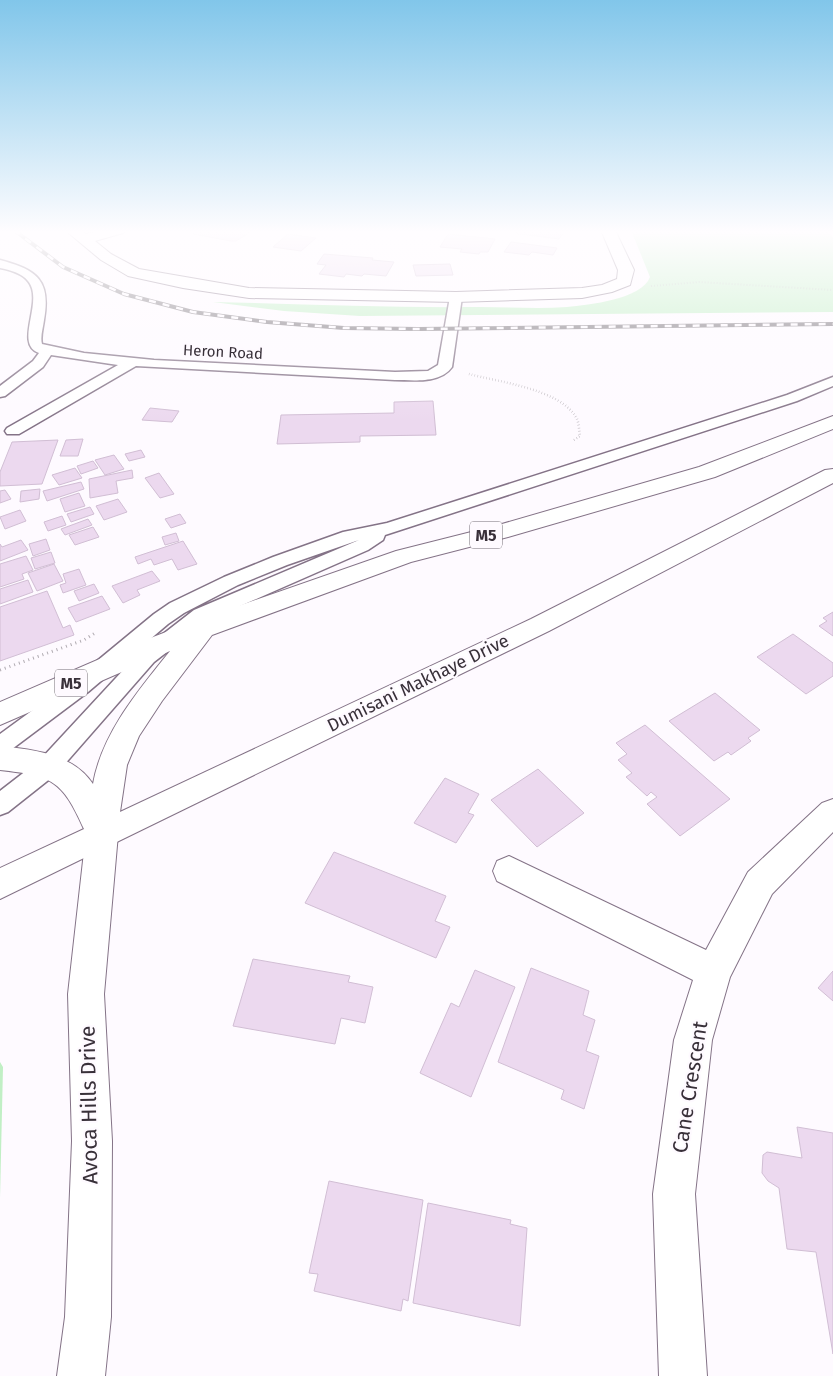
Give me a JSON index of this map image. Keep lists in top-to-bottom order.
{
  "streets": {
    "main road": [
      "M5",
      "Dumisani Makhaye Drive",
      "Cane Crescent",
      "Avoca Hills Drive"
    ],
    "lane": ["Heron Road"]
  },
  "crossings": [
    ["M5", "Avoca Hills Drive"],
    ["Dumisani Makhaye Drive", "Avoca Hills Drive"]
  ]
}
